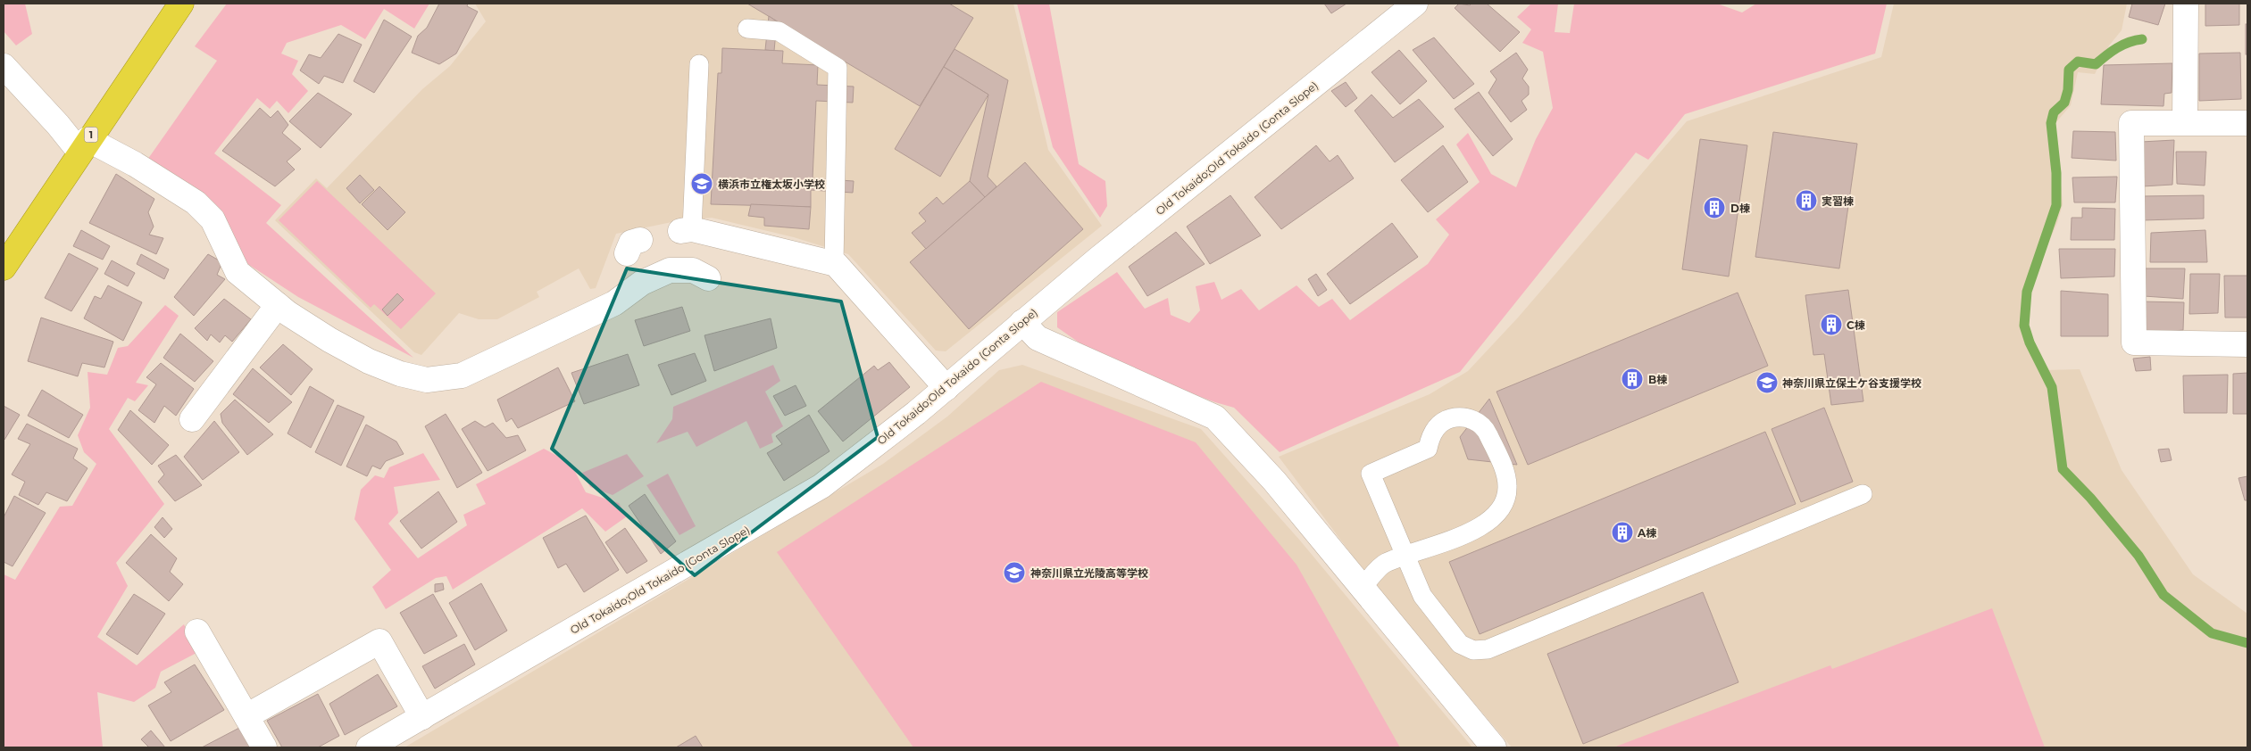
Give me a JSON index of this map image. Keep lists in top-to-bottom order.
{
  "streets": {
    "highway": ["1"],
    "street": ["Old Tokaido;Old Tokaido (Gonta Slope)"]
  },
  "places": {
    "school or university": ["横浜市立権太坂小学校", "神奈川県立保土ケ谷支援学校", "神奈川県立光陵高等学校"],
    "building": [
      "実習棟",
      "D棟",
      "C棟",
      "B棟",
      "A棟"
    ]
  }
}
